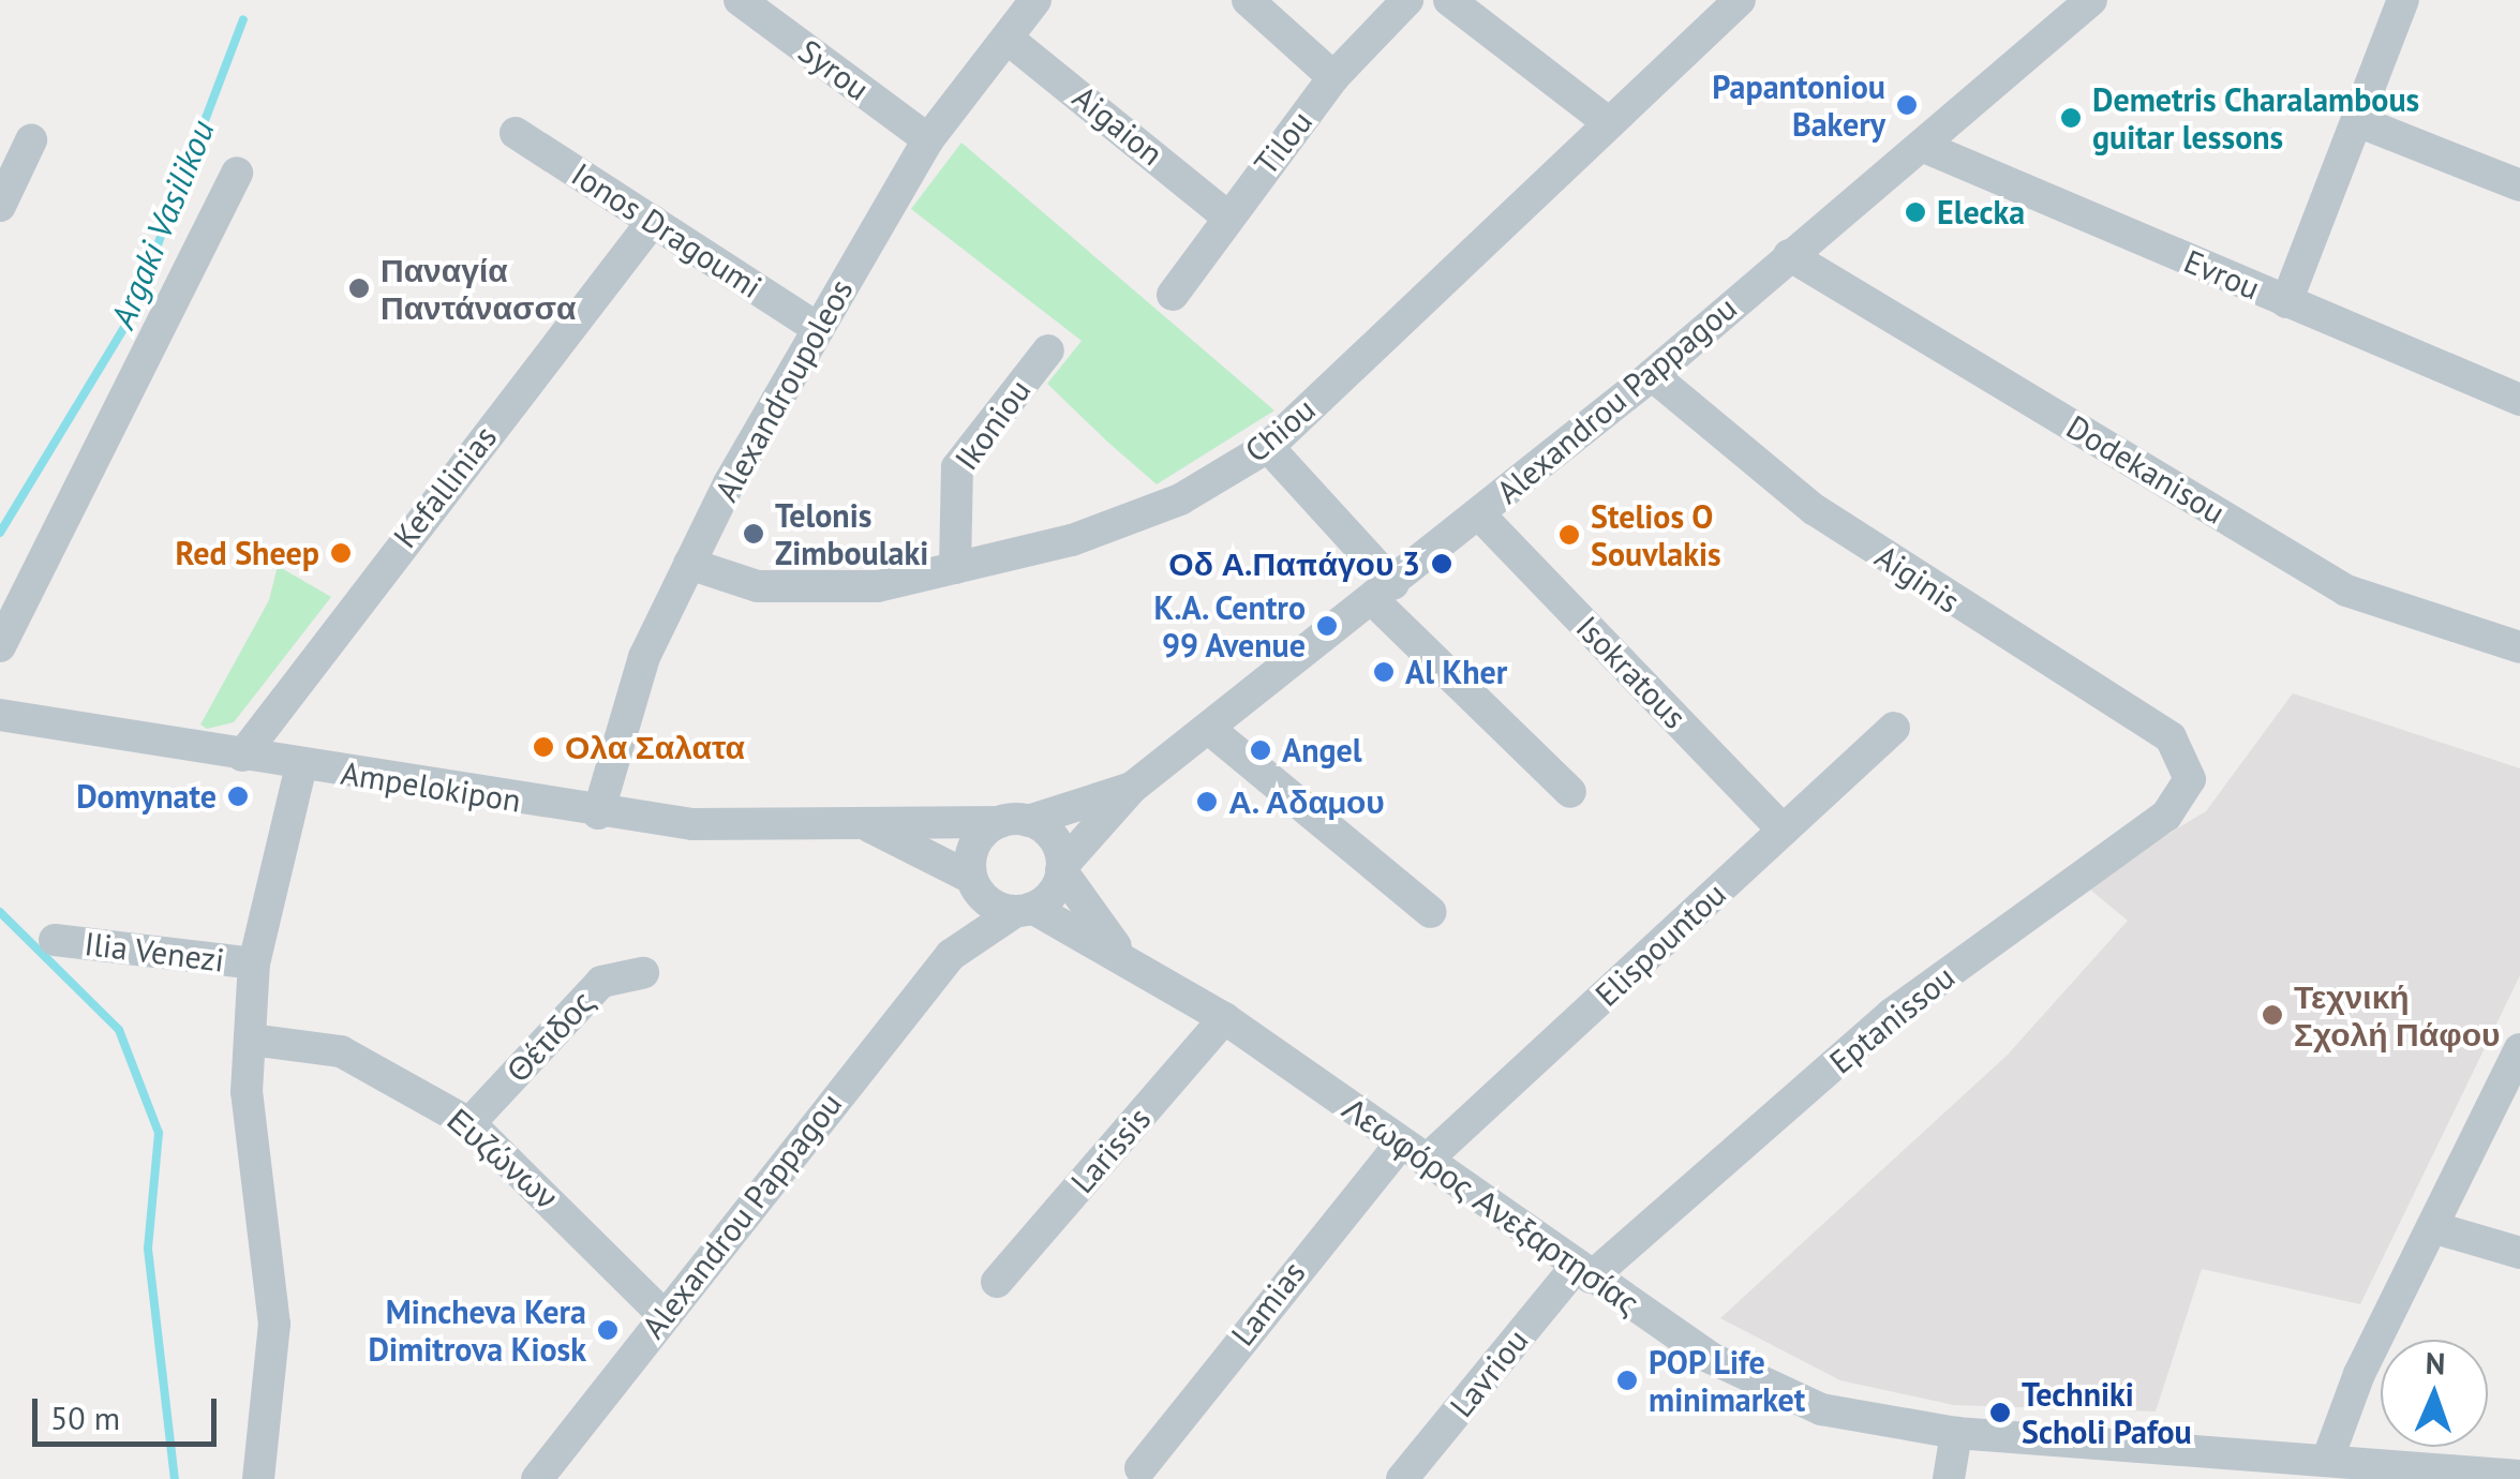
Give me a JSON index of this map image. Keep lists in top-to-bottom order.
{
  "streets": {
    "street": [
      "Syrou",
      "Aigaion",
      "Tilou",
      "Ionos Dragoumi",
      "Evrou",
      "Alexandroupoleos",
      "Alexandrou Pappagou",
      "Ikoniou",
      "Chiou",
      "Dodekanisou",
      "Kefallinias",
      "Aiginis",
      "Isokratous",
      "Ampelokipon",
      "Elispountou",
      "Ilia Venezi",
      "Eptanissou",
      "Θέτιδος",
      "Larissis",
      "Ευζώνων",
      "Λεωφόρος Ανεξαρτησίας",
      "Lamias",
      "Lavriou"
    ]
  },
  "crossings": [
    ["Syrou", "Alexandroupoleos"],
    ["Aigaion", "Tilou"],
    ["Aigaion", "Alexandroupoleos"],
    ["Ionos Dragoumi", "Alexandroupoleos"],
    ["Ionos Dragoumi", "Kefallinias"],
    ["Evrou", "Alexandrou Pappagou"],
    ["Alexandroupoleos", "Chiou"],
    ["Alexandroupoleos", "Ampelokipon"],
    ["Alexandrou Pappagou", "Dodekanisou"],
    ["Alexandrou Pappagou", "Aiginis"],
    ["Alexandrou Pappagou", "Isokratous"],
    ["Alexandrou Pappagou", "Ampelokipon"],
    ["Alexandrou Pappagou", "Ευζώνων"],
    ["Alexandrou Pappagou", "Λεωφόρος Ανεξαρτησίας"],
    ["Ikoniou", "Chiou"],
    ["Kefallinias", "Ampelokipon"],
    ["Aiginis", "Eptanissou"],
    ["Isokratous", "Elispountou"],
    ["Ampelokipon", "Λεωφόρος Ανεξαρτησίας"],
    ["Elispountou", "Λεωφόρος Ανεξαρτησίας"],
    ["Elispountou", "Lamias"],
    ["Eptanissou", "Λεωφόρος Ανεξαρτησίας"],
    ["Eptanissou", "Lavriou"],
    ["Θέτιδος", "Ευζώνων"],
    ["Larissis", "Λεωφόρος Ανεξαρτησίας"],
    ["Λεωφόρος Ανεξαρτησίας", "Lamias"],
    ["Λεωφόρος Ανεξαρτησίας", "Lavriou"]
  ],
  "water": ["Argaki Vasilikou"],
  "places": [
    "Papantoniou Bakery",
    "Demetris Charalambous guitar lessons",
    "Elecka",
    "Παναγία Παντάνασσα",
    "Telonis Zimboulaki",
    "Stelios O Souvlakis",
    "Red Sheep",
    "Οδ Α.Παπάγου 3",
    "K.A. Centro 99 Avenue",
    "Al Kher",
    "Ολα Σαλατα",
    "Angel",
    "Domynate",
    "Α. Αδαμου",
    "Τεχνική Σχολή Πάφου",
    "Mincheva Kera Dimitrova Kiosk",
    "POP Life minimarket",
    "Techniki Scholi Pafou"
  ],
  "scale_bar": "50 m",
  "north": "top"
}
